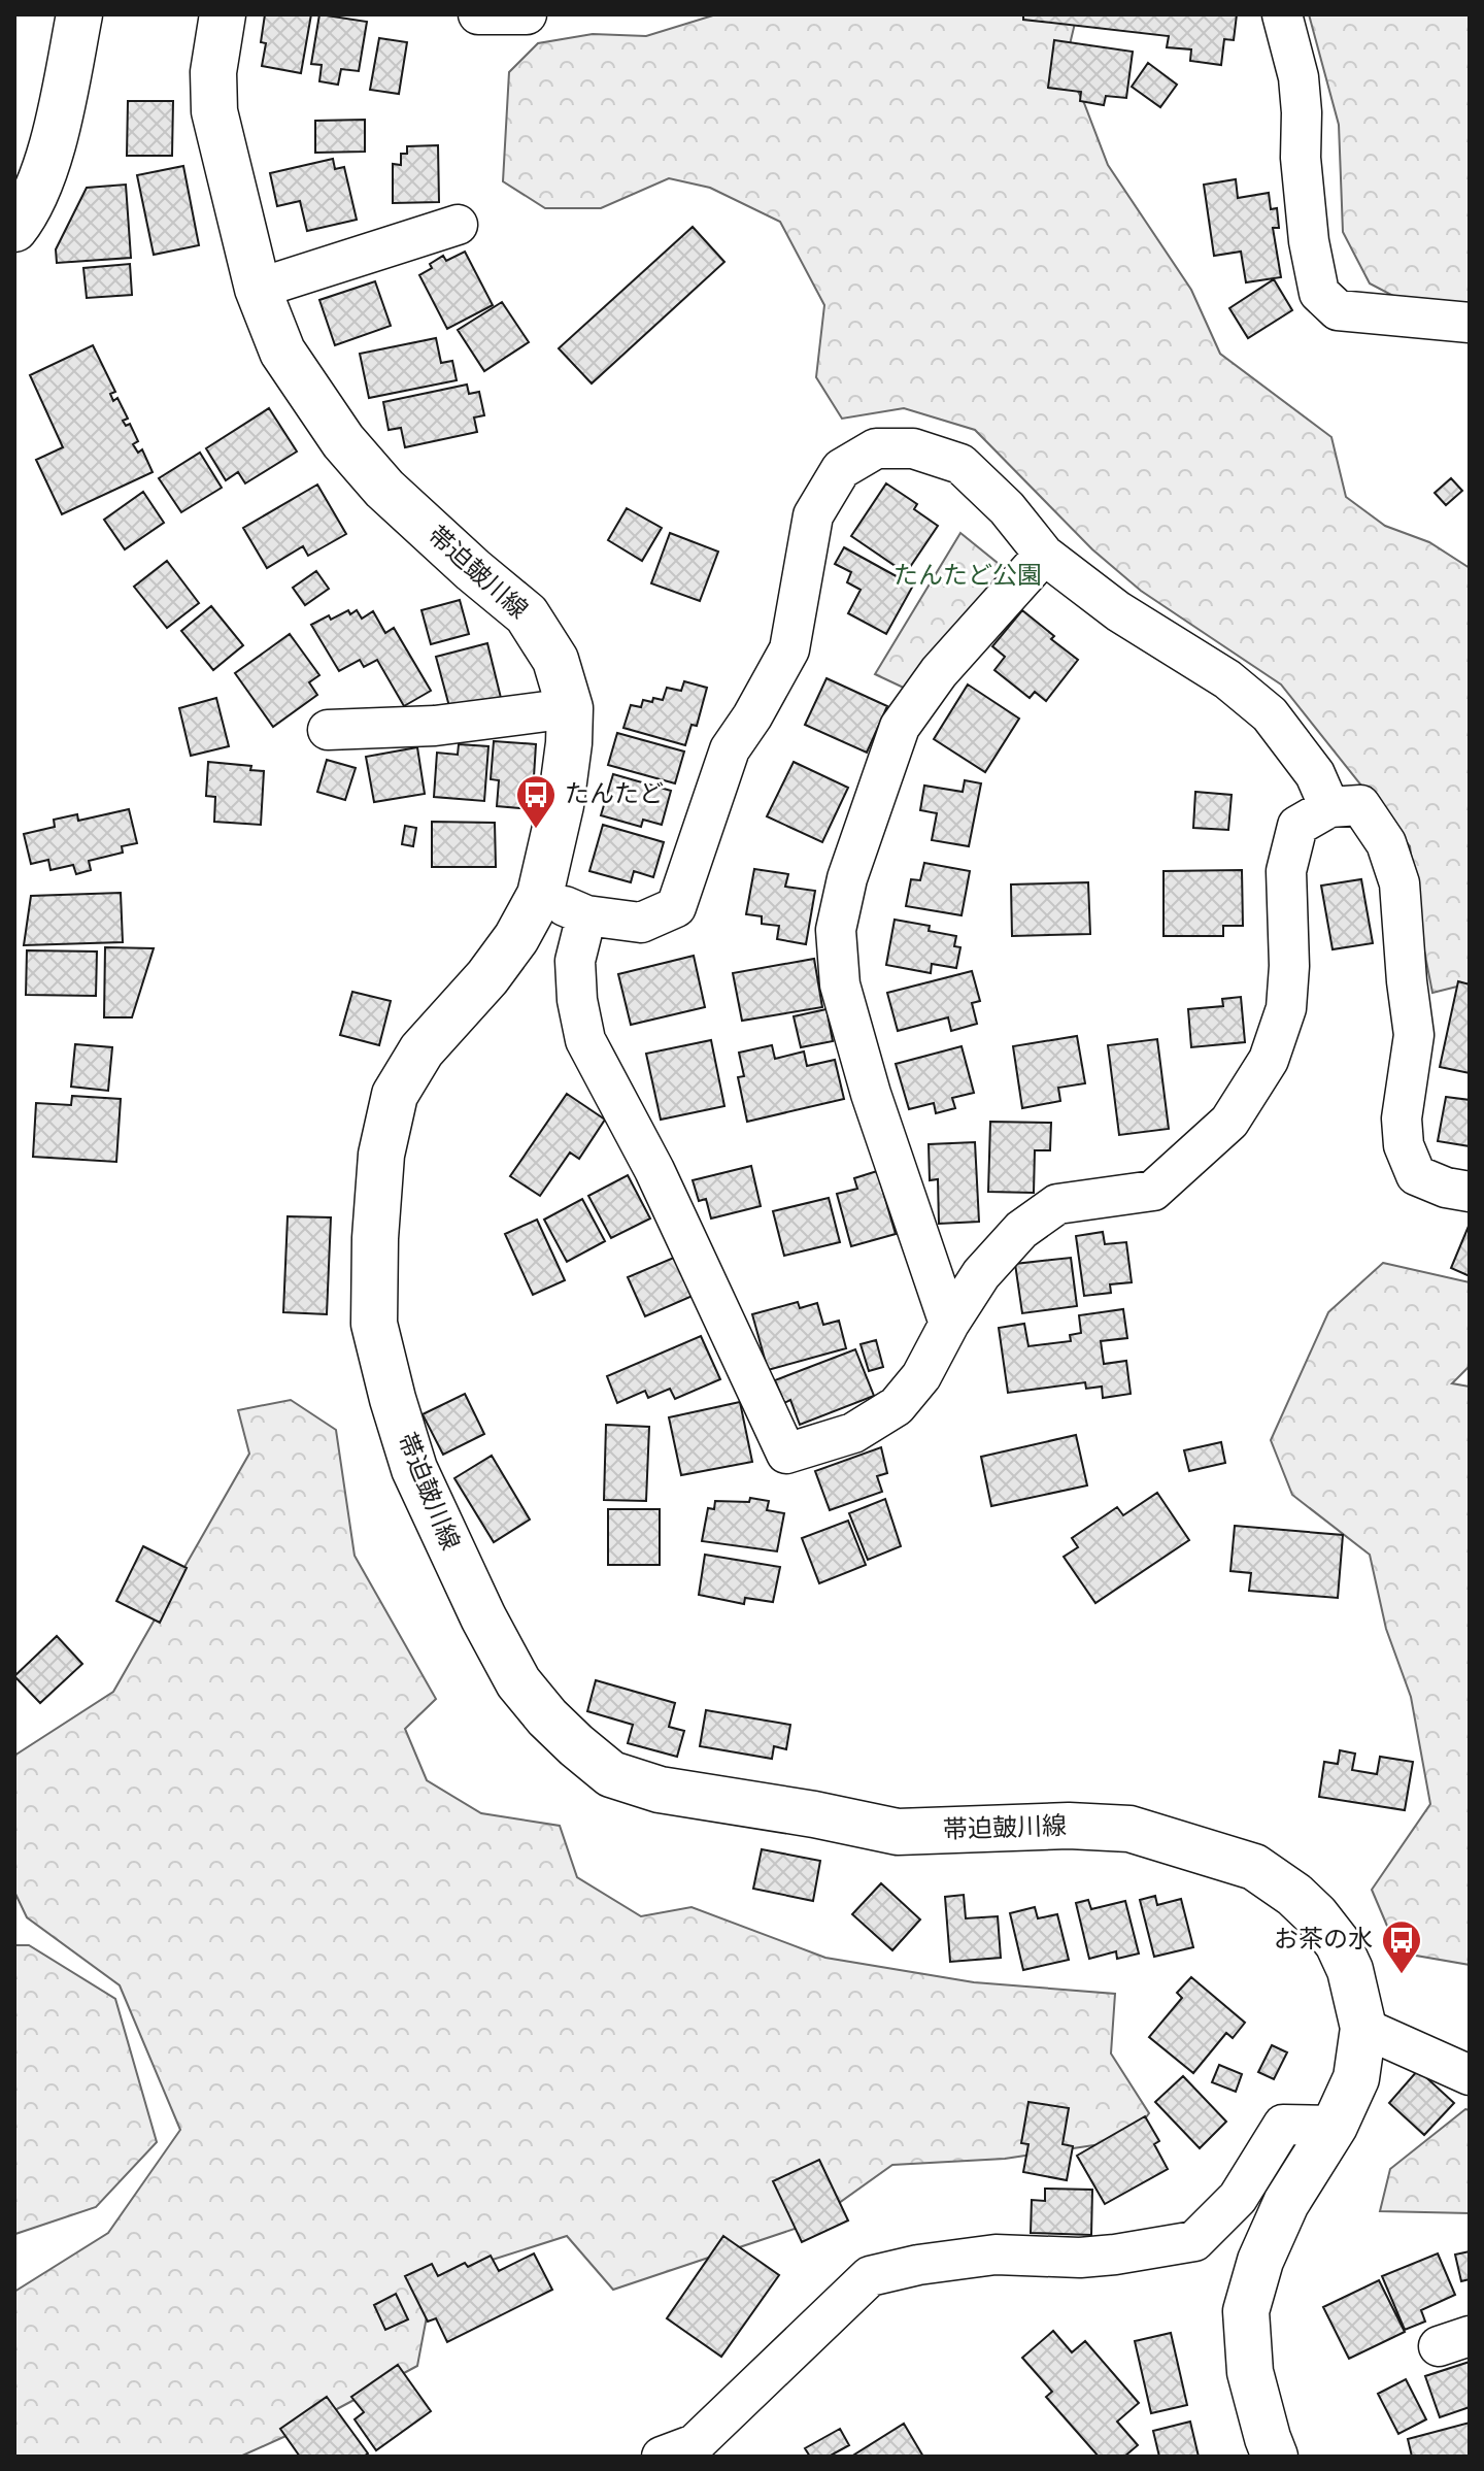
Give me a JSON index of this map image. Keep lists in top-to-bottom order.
{
  "streets": {
    "street": ["帯迫皷川線"]
  },
  "parks": ["たんたど公園"],
  "places": {
    "bus stop": ["たんたど", "お茶の水"]
  }
}
